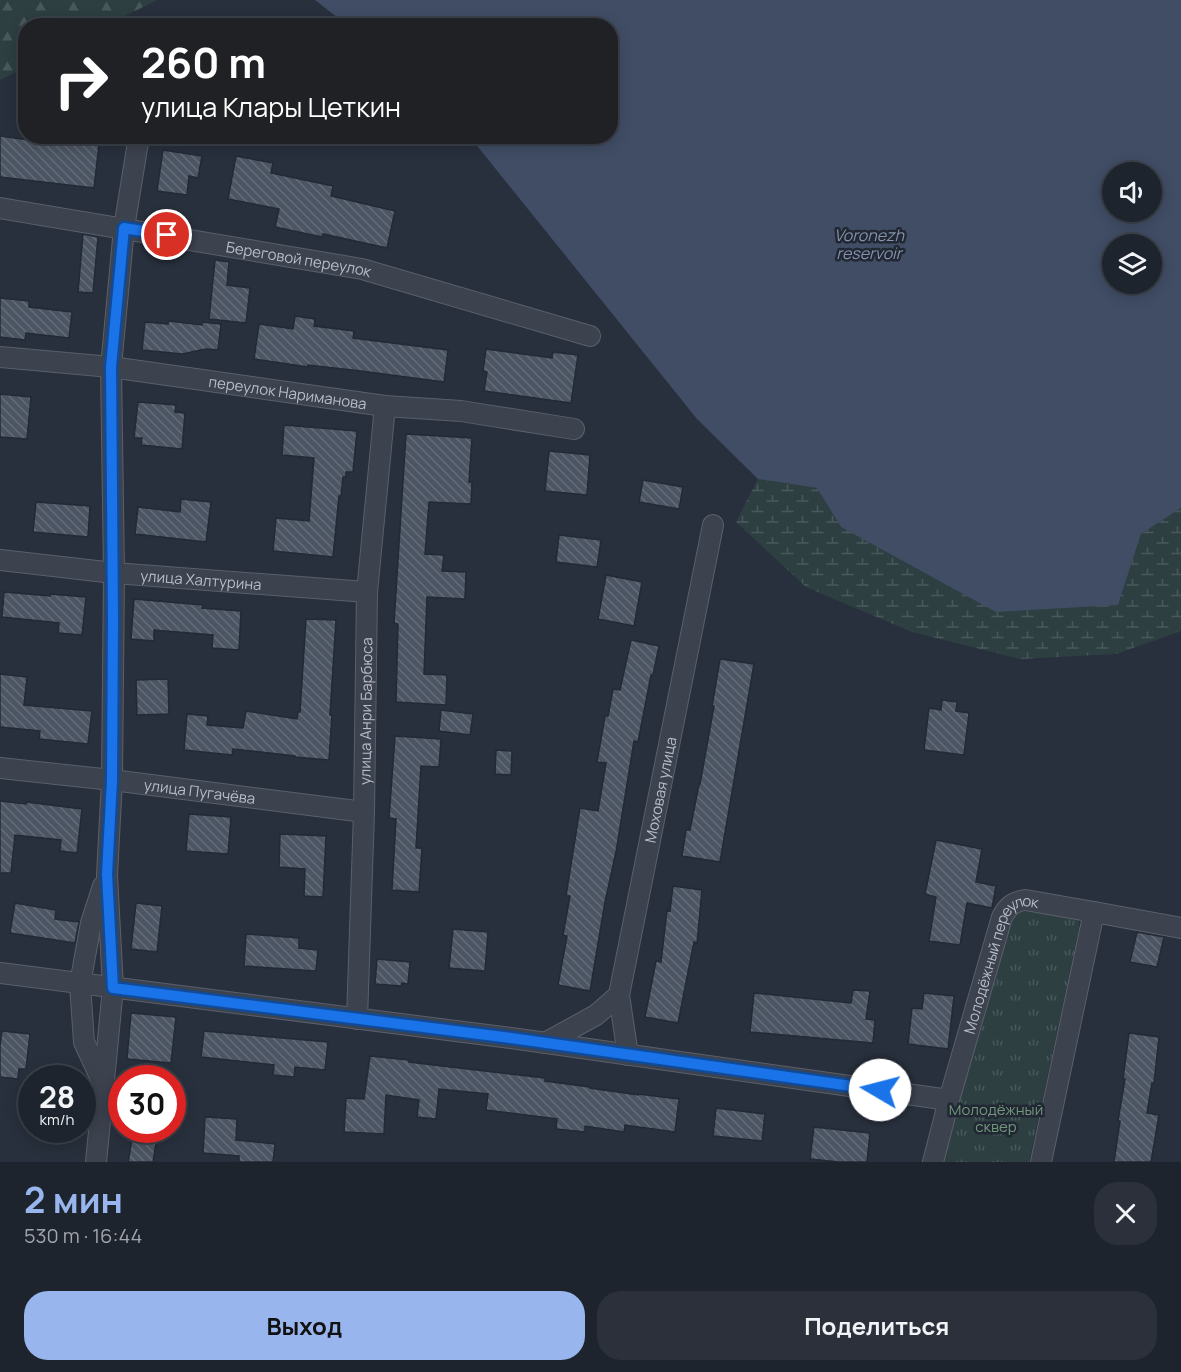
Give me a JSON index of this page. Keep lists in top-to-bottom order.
{
  "streets": {
    "street": [
      "Береговой переулок",
      "переулок Нариманова",
      "улица Халтурина",
      "улица Анри Барбюса",
      "Моховая улица",
      "улица Пугачёва",
      "Молодёжный переулок"
    ]
  },
  "crossings": [
    ["переулок Нариманова", "улица Анри Барбюса"],
    ["улица Халтурина", "улица Анри Барбюса"],
    ["улица Анри Барбюса", "улица Пугачёва"]
  ],
  "water": ["Voronezh reservoir"],
  "parks": ["Молодёжный сквер"],
  "page": {
    "turn": ["260 m", "улица Клары Цеткин"],
    "speed": "28 km/h",
    "limit": "30",
    "heading": ["2 мин", "530 m · 16:44"],
    "buttons": ["Выход", "Поделиться"]
  }
}
